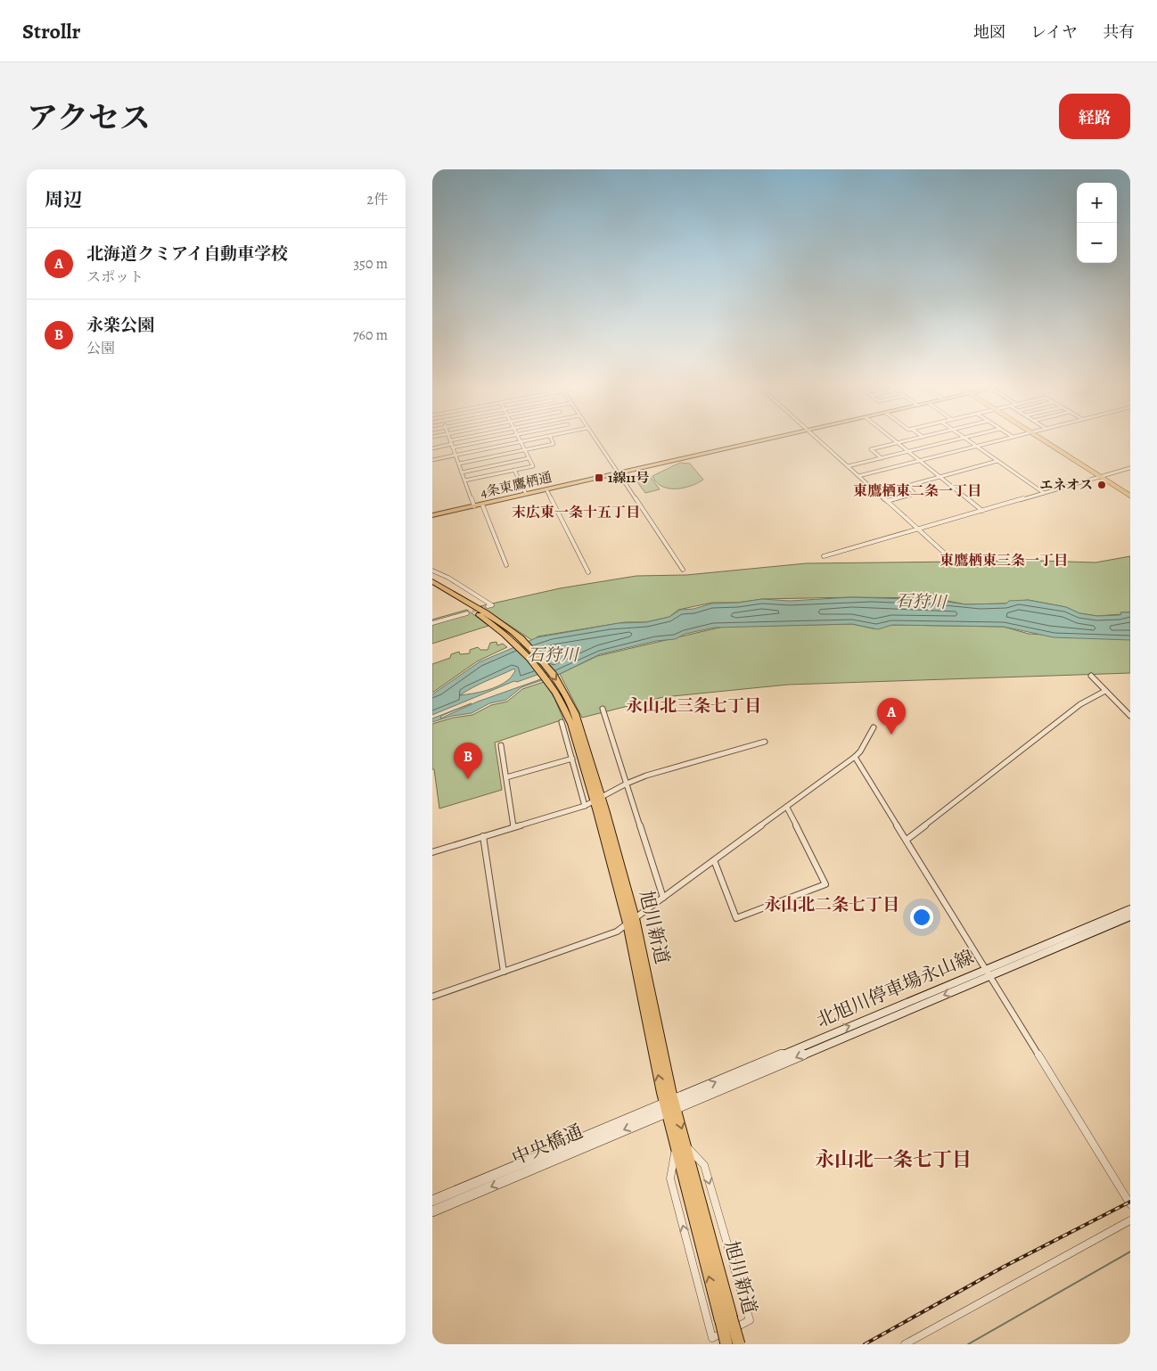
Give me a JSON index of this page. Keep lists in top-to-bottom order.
{
  "streets": {
    "highway": ["4条東鷹栖通", "旭川新道"],
    "main road": ["北旭川停車場永山線", "中央橋通"]
  },
  "crossings": [
    ["旭川新道", "北旭川停車場永山線"],
    ["旭川新道", "中央橋通"],
    ["北旭川停車場永山線", "中央橋通"]
  ],
  "districts": [
    "東鷹栖東二条一丁目",
    "末広東一条十五丁目",
    "東鷹栖東三条一丁目",
    "永山北三条七丁目",
    "永山北二条七丁目",
    "永山北一条七丁目"
  ],
  "water": ["石狩川"],
  "places": {
    "transit": ["1線11号"],
    "other": ["エネオス"]
  },
  "page": {
    "header": "Strollr",
    "nav": ["地図", "レイヤ", "共有"],
    "title": "アクセス",
    "buttons": "経路",
    "heading": ["周辺", "2件"],
    "map_buttons": ["+", "−"],
    "list": [
      {
        "mark": "A",
        "name": "北海道クミアイ自動車学校",
        "note": "スポット",
        "value": "350 m"
      },
      {
        "mark": "B",
        "name": "永楽公園",
        "note": "公園",
        "value": "760 m"
      }
    ],
    "pins": ["A", "B"]
  }
}
